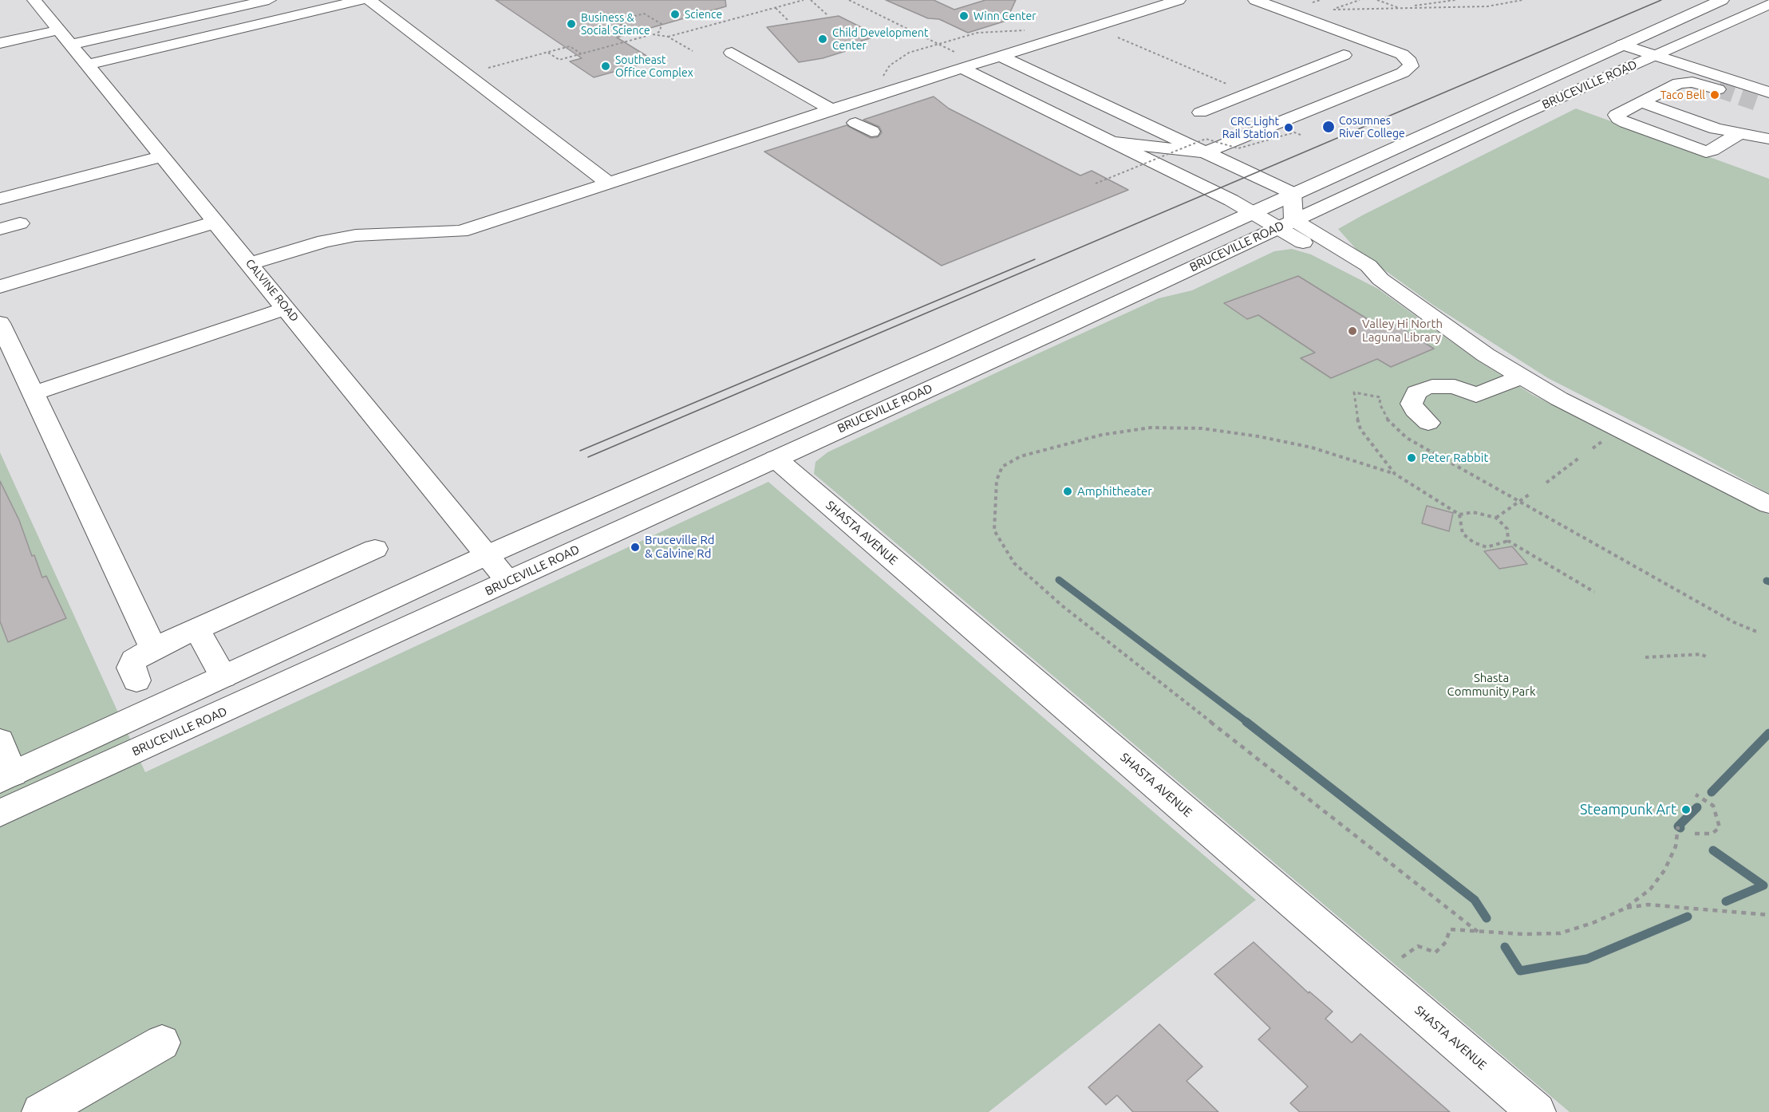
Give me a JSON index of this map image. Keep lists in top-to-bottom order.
{
  "streets": {
    "main road": ["BRUCEVILLE ROAD", "CALVINE ROAD", "SHASTA AVENUE"]
  },
  "crossings": [
    ["BRUCEVILLE ROAD", "CALVINE ROAD"],
    ["BRUCEVILLE ROAD", "SHASTA AVENUE"]
  ],
  "parks": ["Shasta Community Park"],
  "places": [
    "Science",
    "Winn Center",
    "Business & Social Science",
    "Child Development Center",
    "Southeast Office Complex",
    "Taco Bell",
    "Cosumnes River College",
    "CRC Light Rail Station",
    "Valley Hi North Laguna Library",
    "Peter Rabbit",
    "Amphitheater",
    "Bruceville Rd & Calvine Rd",
    "Steampunk Art"
  ]
}
